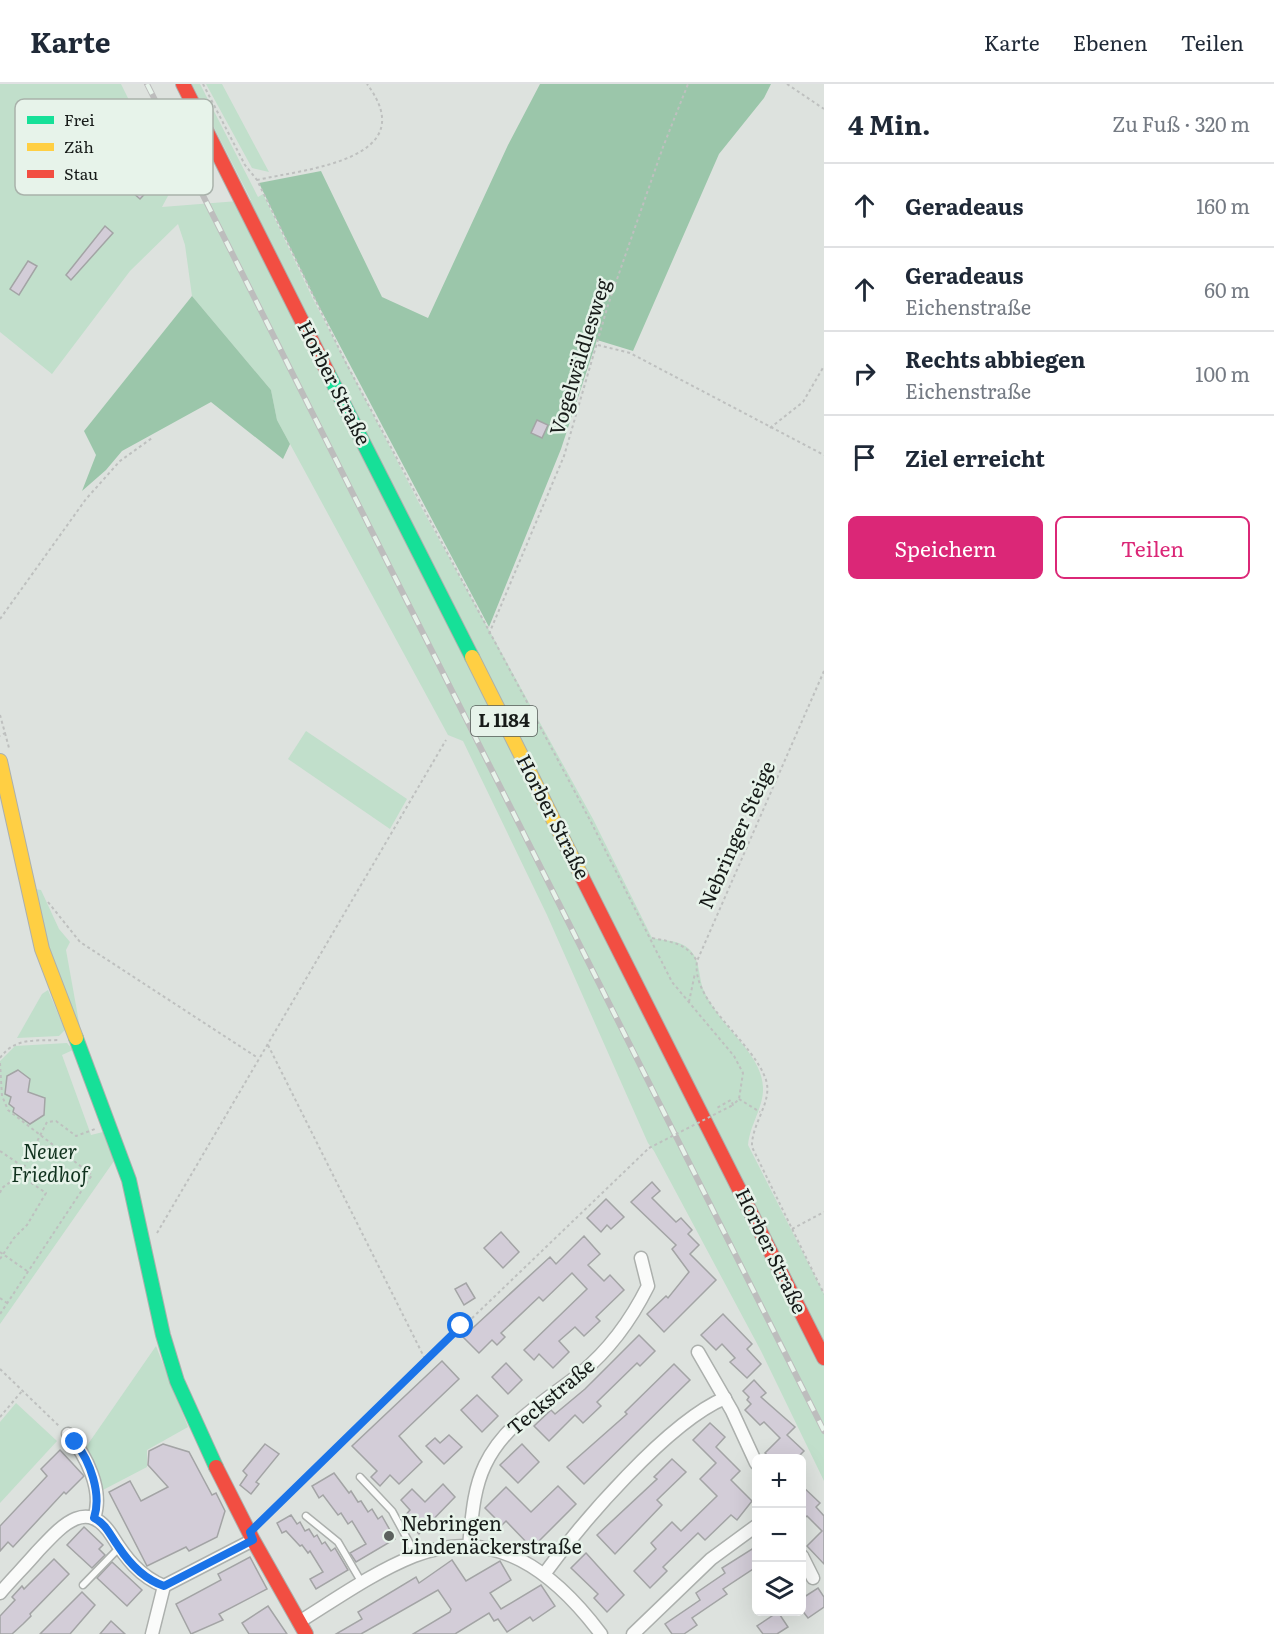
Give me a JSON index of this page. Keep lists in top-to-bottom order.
{
  "streets": {
    "main road": ["Horber Straße", "L 1184"],
    "street": ["Teckstraße"],
    "path": ["Vogelwäldlesweg", "Nebringer Steige"]
  },
  "parks": ["Neuer Friedhof"],
  "places": ["Nebringen Lindenäckerstraße"],
  "legend": ["Frei", "Zäh", "Stau"],
  "page": {
    "header": "Karte",
    "nav": ["Karte", "Ebenen", "Teilen"],
    "heading": ["4 Min.", "Zu Fuß · 320 m"],
    "list": [
      ["Geradeaus", "160 m"],
      ["Geradeaus", "Eichenstraße", "60 m"],
      ["Rechts abbiegen", "Eichenstraße", "100 m"],
      "Ziel erreicht"
    ],
    "buttons": ["Speichern", "Teilen"],
    "map_buttons": ["+", "−"]
  }
}
